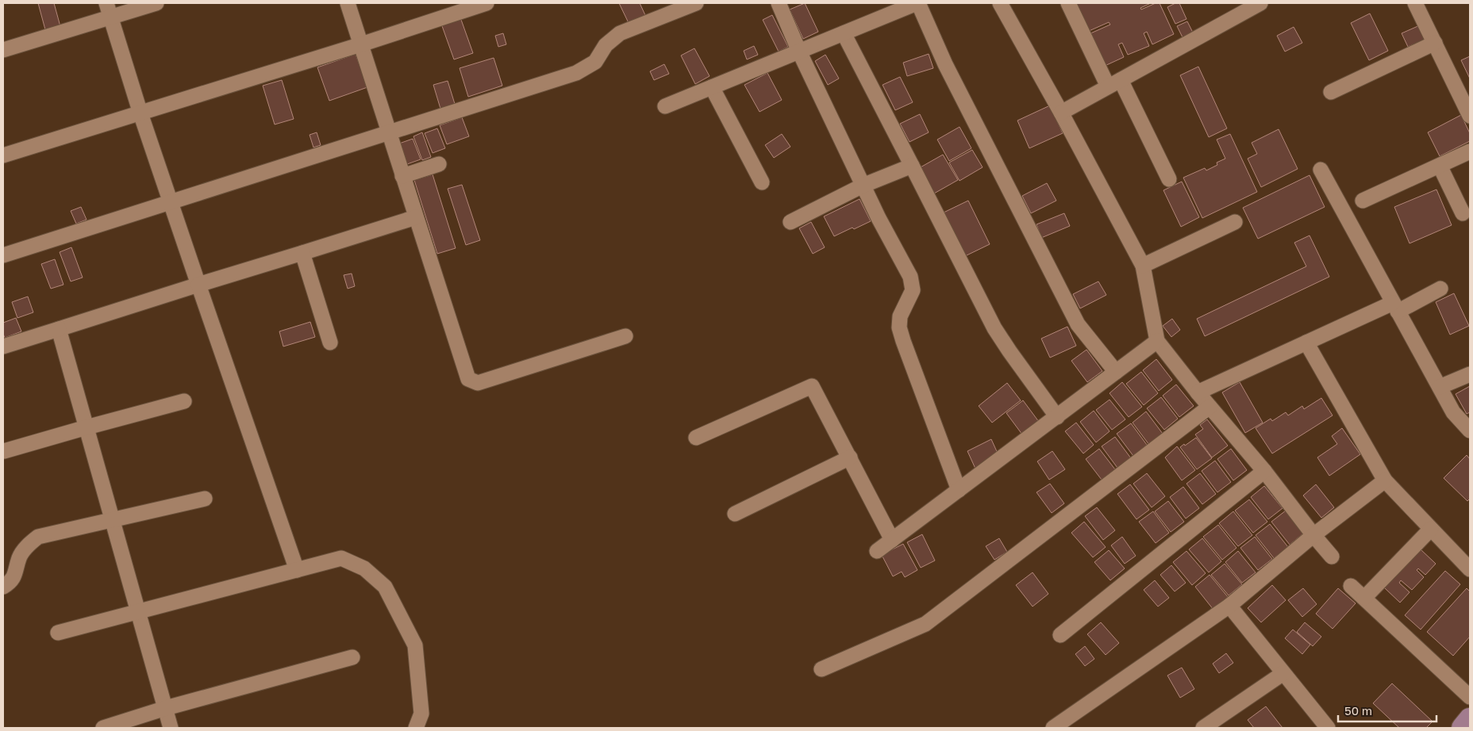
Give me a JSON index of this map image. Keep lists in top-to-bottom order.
{
  "scale_bar": "50 m"
}
